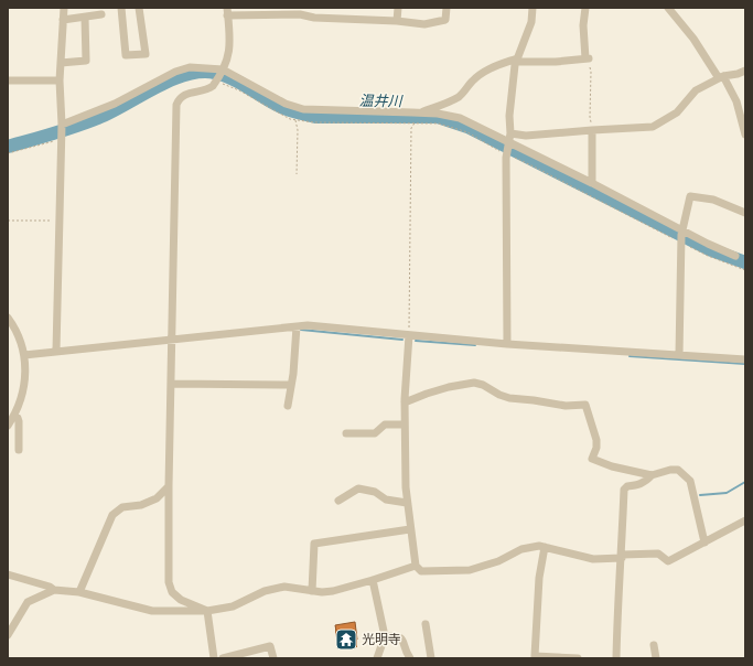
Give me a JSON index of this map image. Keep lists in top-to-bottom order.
{
  "water": ["温井川"],
  "places": {
    "temple": ["光明寺"]
  }
}
